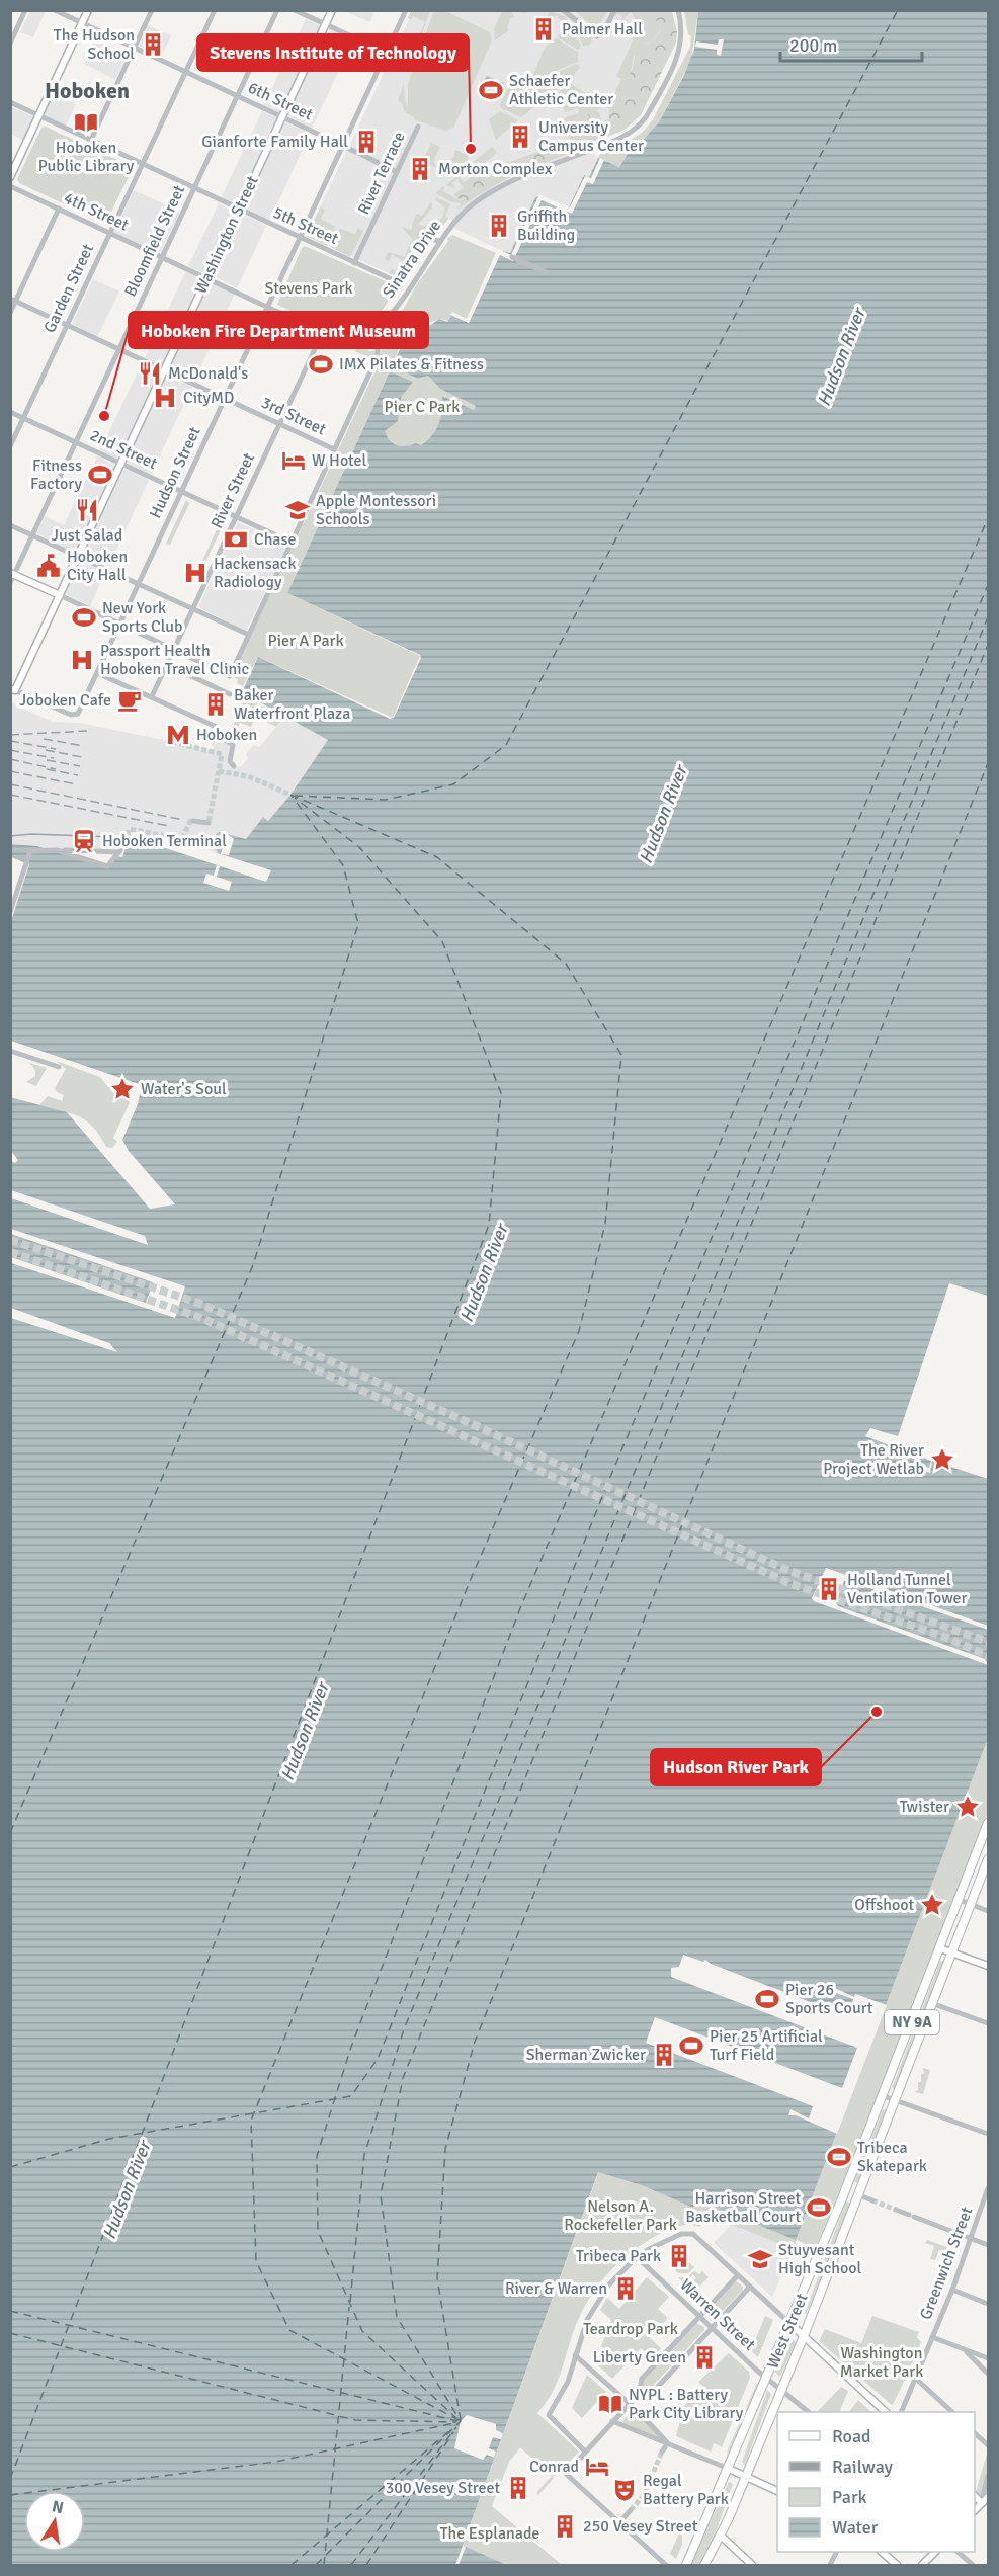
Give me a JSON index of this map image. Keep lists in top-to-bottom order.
{
  "streets": {
    "highway": ["NY 9A", "West Street"],
    "main road": ["Washington Street"],
    "street": [
      "6th Street",
      "River Terrace",
      "4th Street",
      "5th Street",
      "Bloomfield Street",
      "Sinatra Drive",
      "Garden Street",
      "3rd Street",
      "2nd Street",
      "Hudson Street",
      "River Street",
      "Greenwich Street",
      "Warren Street"
    ]
  },
  "crossings": [
    ["6th Street", "River Terrace"],
    ["6th Street", "Washington Street"],
    ["6th Street", "Bloomfield Street"],
    ["6th Street", "Garden Street"],
    ["6th Street", "Hudson Street"],
    ["River Terrace", "5th Street"],
    ["4th Street", "Washington Street"],
    ["4th Street", "Bloomfield Street"],
    ["4th Street", "Sinatra Drive"],
    ["4th Street", "Garden Street"],
    ["4th Street", "Hudson Street"],
    ["4th Street", "River Street"],
    ["5th Street", "Washington Street"],
    ["5th Street", "Bloomfield Street"],
    ["5th Street", "Sinatra Drive"],
    ["5th Street", "Garden Street"],
    ["5th Street", "Hudson Street"],
    ["Washington Street", "3rd Street"],
    ["Washington Street", "2nd Street"],
    ["Washington Street", "Hudson Street"],
    ["Bloomfield Street", "3rd Street"],
    ["Bloomfield Street", "2nd Street"],
    ["Garden Street", "3rd Street"],
    ["Garden Street", "2nd Street"],
    ["3rd Street", "Hudson Street"],
    ["3rd Street", "River Street"],
    ["2nd Street", "Hudson Street"],
    ["2nd Street", "River Street"],
    ["Warren Street", "West Street"]
  ],
  "districts": ["Hoboken"],
  "water": ["Hudson River"],
  "parks": [
    "Stevens Park",
    "Pier C Park",
    "Pier A Park",
    "Nelson A. Rockefeller Park",
    "Teardrop Park",
    "Washington Market Park",
    "The Esplanade"
  ],
  "places": {
    "building": [
      "Palmer Hall",
      "The Hudson School",
      "University Campus Center",
      "Gianforte Family Hall",
      "Morton Complex",
      "Griffith Building",
      "Baker Waterfront Plaza",
      "Holland Tunnel Ventilation Tower",
      "Sherman Zwicker",
      "Tribeca Park",
      "River & Warren",
      "Liberty Green",
      "300 Vesey Street",
      "250 Vesey Street"
    ],
    "sports": [
      "Schaefer Athletic Center",
      "IMX Pilates & Fitness",
      "Fitness Factory",
      "New York Sports Club",
      "Pier 26 Sports Court",
      "Pier 25 Artificial Turf Field",
      "Tribeca Skatepark",
      "Harrison Street Basketball Court"
    ],
    "library": ["Hoboken Public Library", "NYPL : Battery Park City Library"],
    "other": ["Stevens Institute of Technology", "Hoboken Fire Department Museum", "Hudson River Park"],
    "restaurant": ["McDonald's", "Just Salad"],
    "hospital": ["CityMD", "Hackensack Radiology", "Passport Health Hoboken Travel Clinic"],
    "hotel": ["W Hotel", "Conrad"],
    "school or university": ["Apple Montessori Schools", "Stuyvesant High School"],
    "bank": ["Chase"],
    "public building": ["Hoboken City Hall"],
    "cafe": ["Joboken Cafe"],
    "metro station": ["Hoboken"],
    "station": ["Hoboken Terminal"],
    "place": [
      "Water's Soul",
      "The River Project Wetlab",
      "Twister",
      "Offshoot"
    ],
    "theatre": ["Regal Battery Park"]
  },
  "legend": [
    "Road",
    "Railway",
    "Park",
    "Water"
  ],
  "scale_bar": "200 m",
  "north": "top"
}
